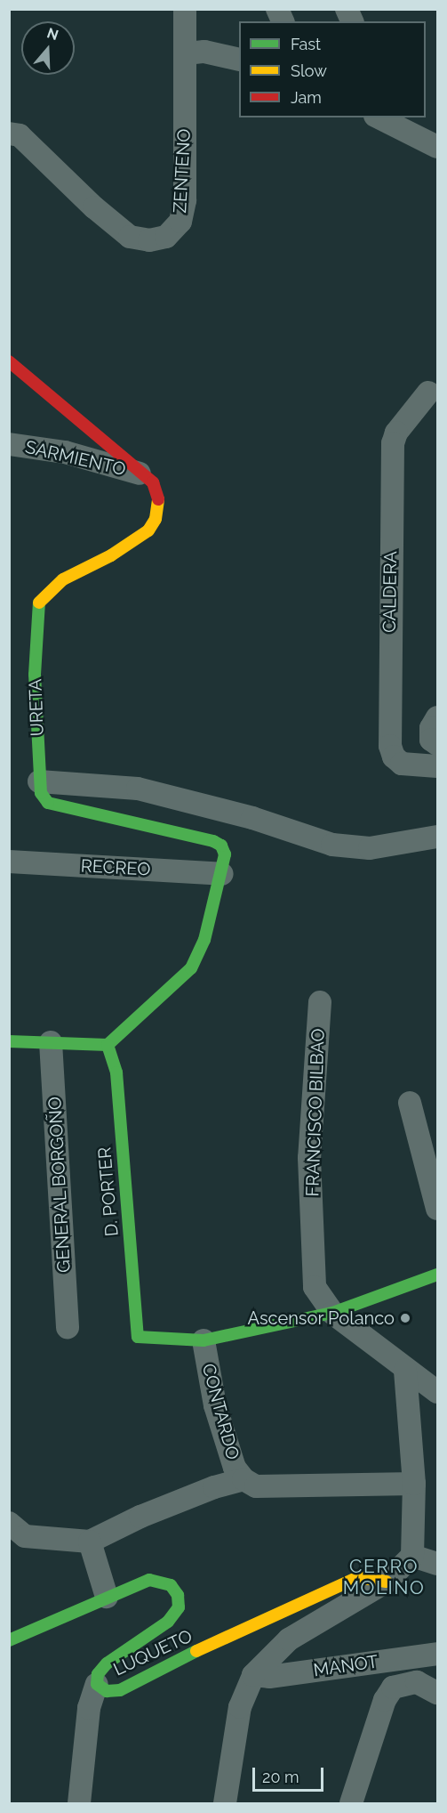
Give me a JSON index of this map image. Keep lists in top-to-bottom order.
{
  "streets": {
    "street": [
      "ZENTENO",
      "SARMIENTO",
      "CALDERA",
      "URETA",
      "RECREO",
      "FRANCISCO BILBAO",
      "GENERAL BORGOÑO",
      "D. PORTER",
      "CONTARDO",
      "LUQUETO",
      "MANOT"
    ]
  },
  "crossings": [
    ["SARMIENTO", "URETA"],
    ["URETA", "RECREO"],
    ["URETA", "D. PORTER"],
    ["D. PORTER", "CONTARDO"]
  ],
  "districts": ["CERRO MOLINO"],
  "places": ["Ascensor Polanco"],
  "legend": ["Fast", "Slow", "Jam"],
  "scale_bar": "20 m",
  "north": "top"
}
